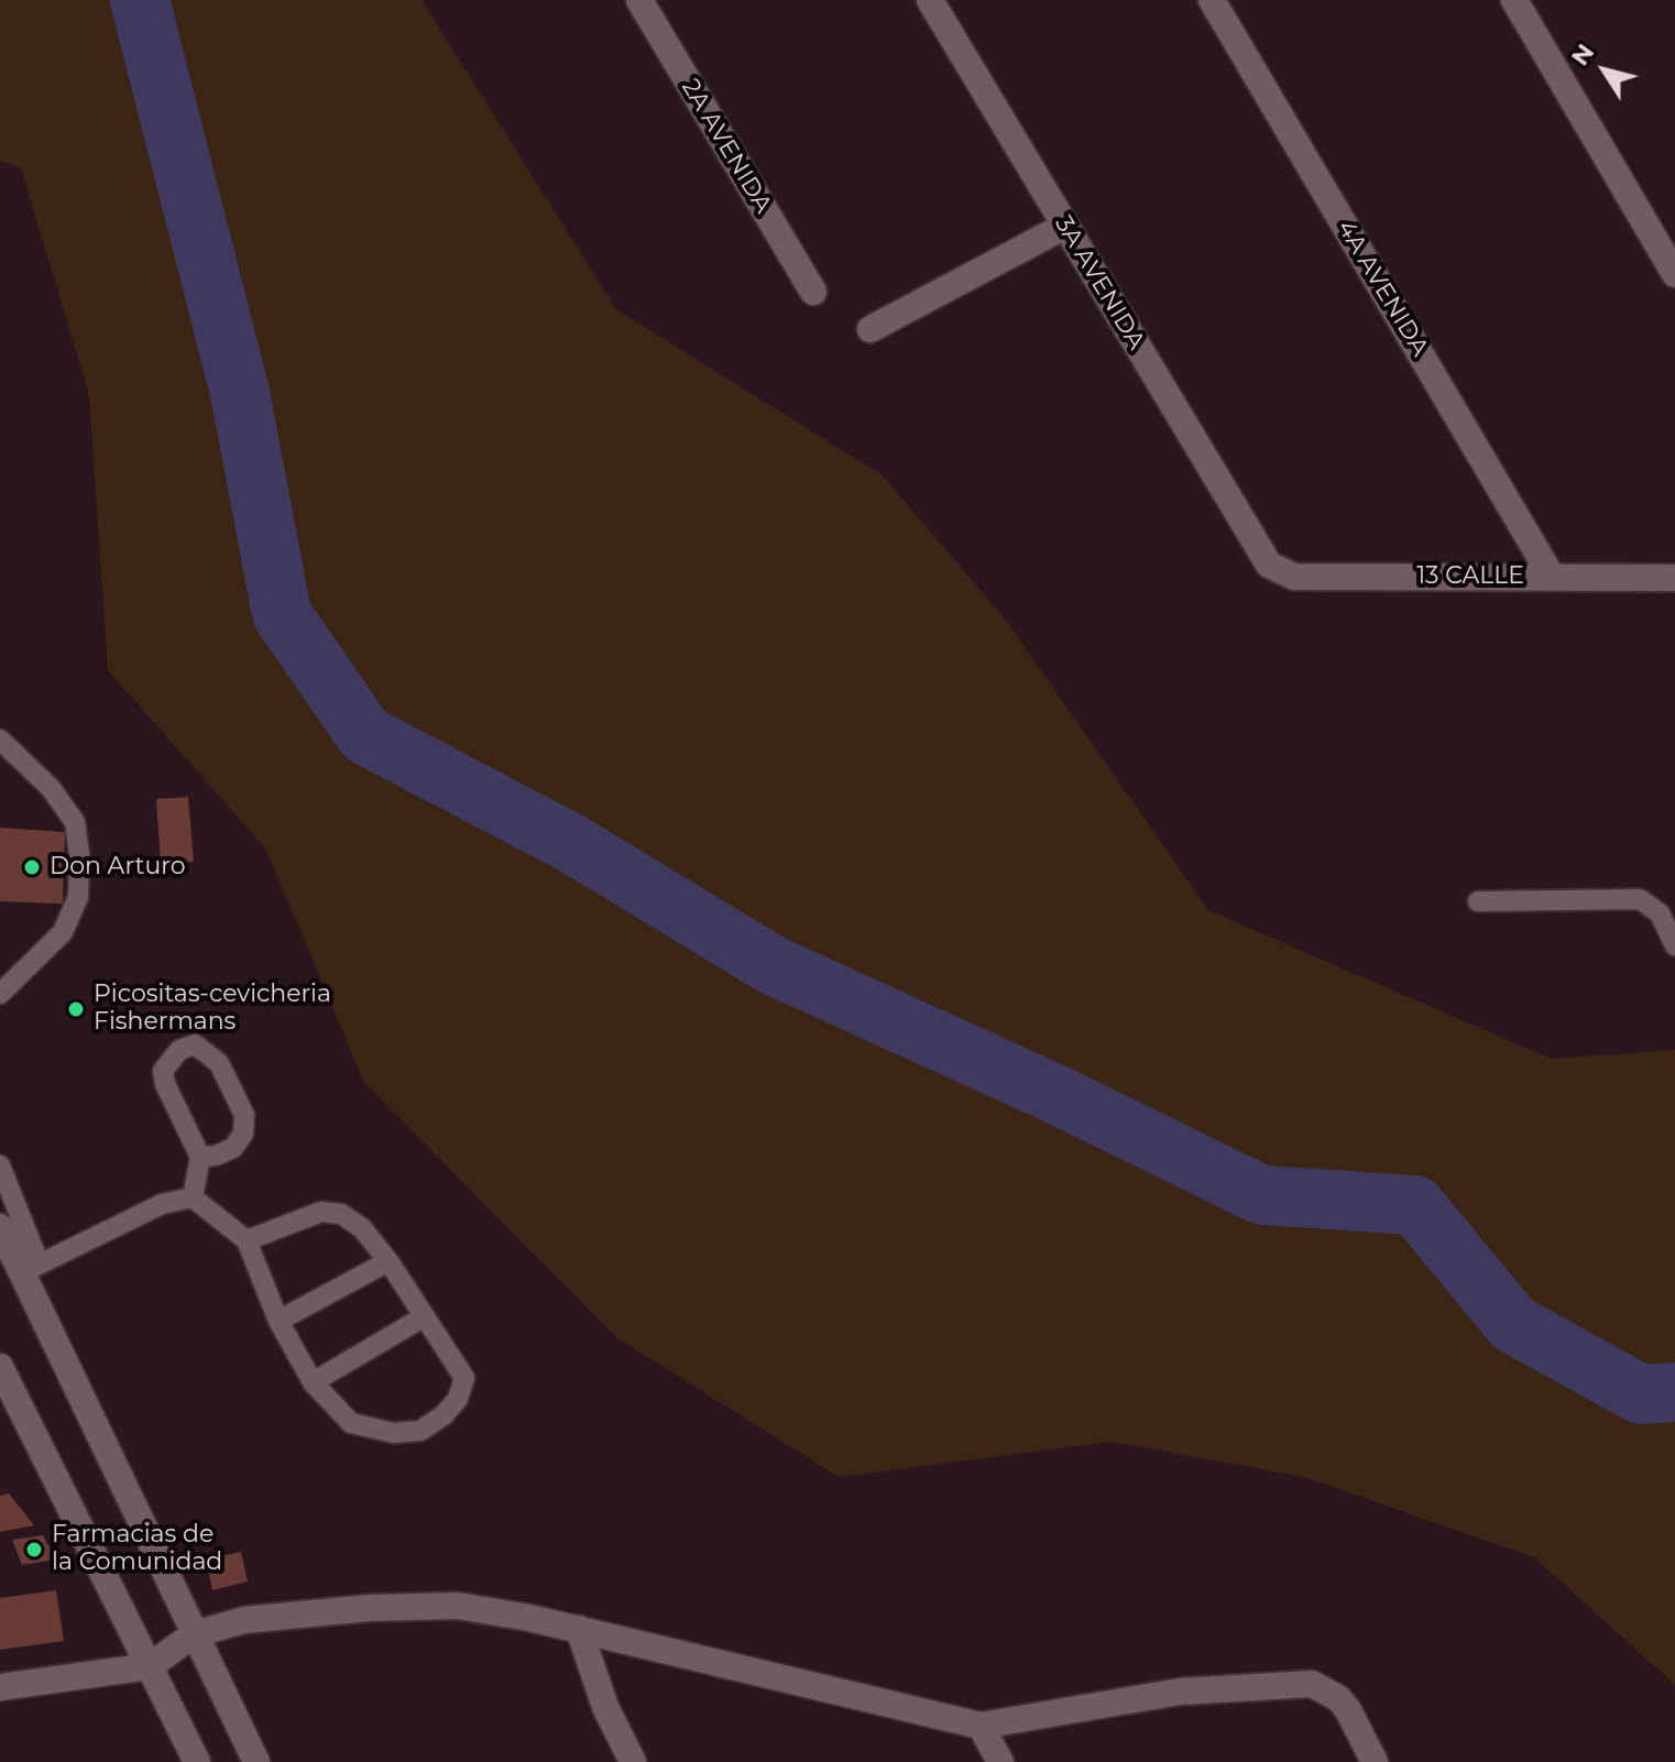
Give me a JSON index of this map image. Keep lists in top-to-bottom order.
{
  "streets": {
    "street": [
      "2A AVENIDA",
      "3A AVENIDA",
      "4A AVENIDA",
      "13 CALLE"
    ]
  },
  "crossings": [
    ["3A AVENIDA", "13 CALLE"],
    ["4A AVENIDA", "13 CALLE"]
  ],
  "places": ["Don Arturo", "Picositas-cevicheria Fishermans", "Farmacias de la Comunidad"],
  "north": "top left"
}
